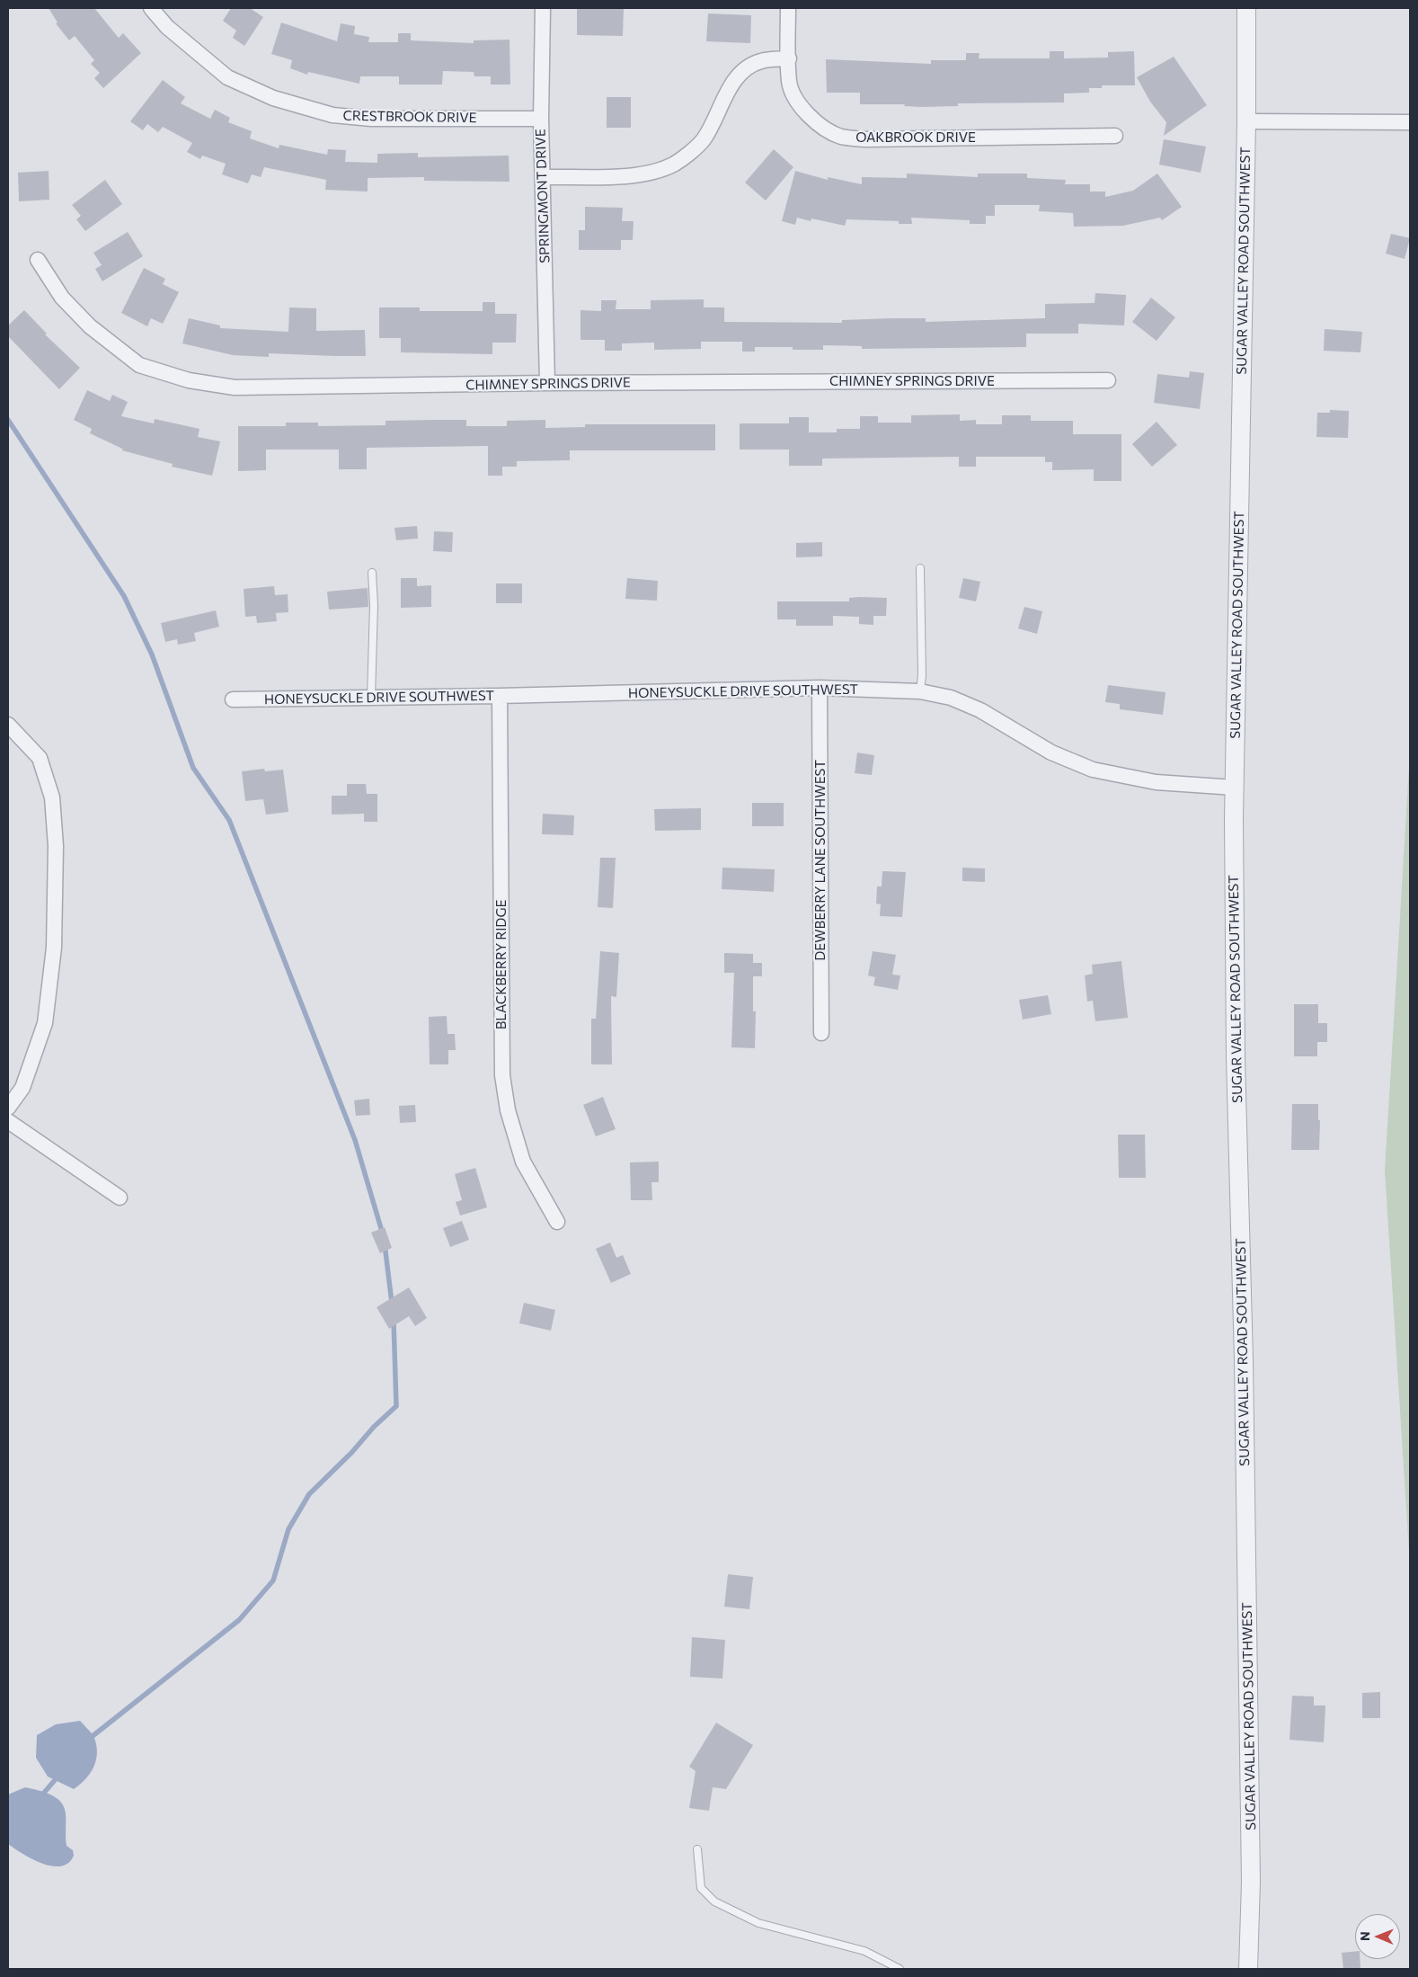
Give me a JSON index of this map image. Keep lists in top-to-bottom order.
{
  "streets": {
    "street": [
      "CRESTBROOK DRIVE",
      "OAKBROOK DRIVE",
      "SPRINGMONT DRIVE",
      "SUGAR VALLEY ROAD SOUTHWEST",
      "CHIMNEY SPRINGS DRIVE",
      "HONEYSUCKLE DRIVE SOUTHWEST",
      "DEWBERRY LANE SOUTHWEST",
      "BLACKBERRY RIDGE"
    ]
  },
  "crossings": [
    ["CRESTBROOK DRIVE", "SPRINGMONT DRIVE"],
    ["SPRINGMONT DRIVE", "CHIMNEY SPRINGS DRIVE"],
    ["SUGAR VALLEY ROAD SOUTHWEST", "HONEYSUCKLE DRIVE SOUTHWEST"],
    ["HONEYSUCKLE DRIVE SOUTHWEST", "DEWBERRY LANE SOUTHWEST"],
    ["HONEYSUCKLE DRIVE SOUTHWEST", "BLACKBERRY RIDGE"]
  ],
  "north": "left"
}
